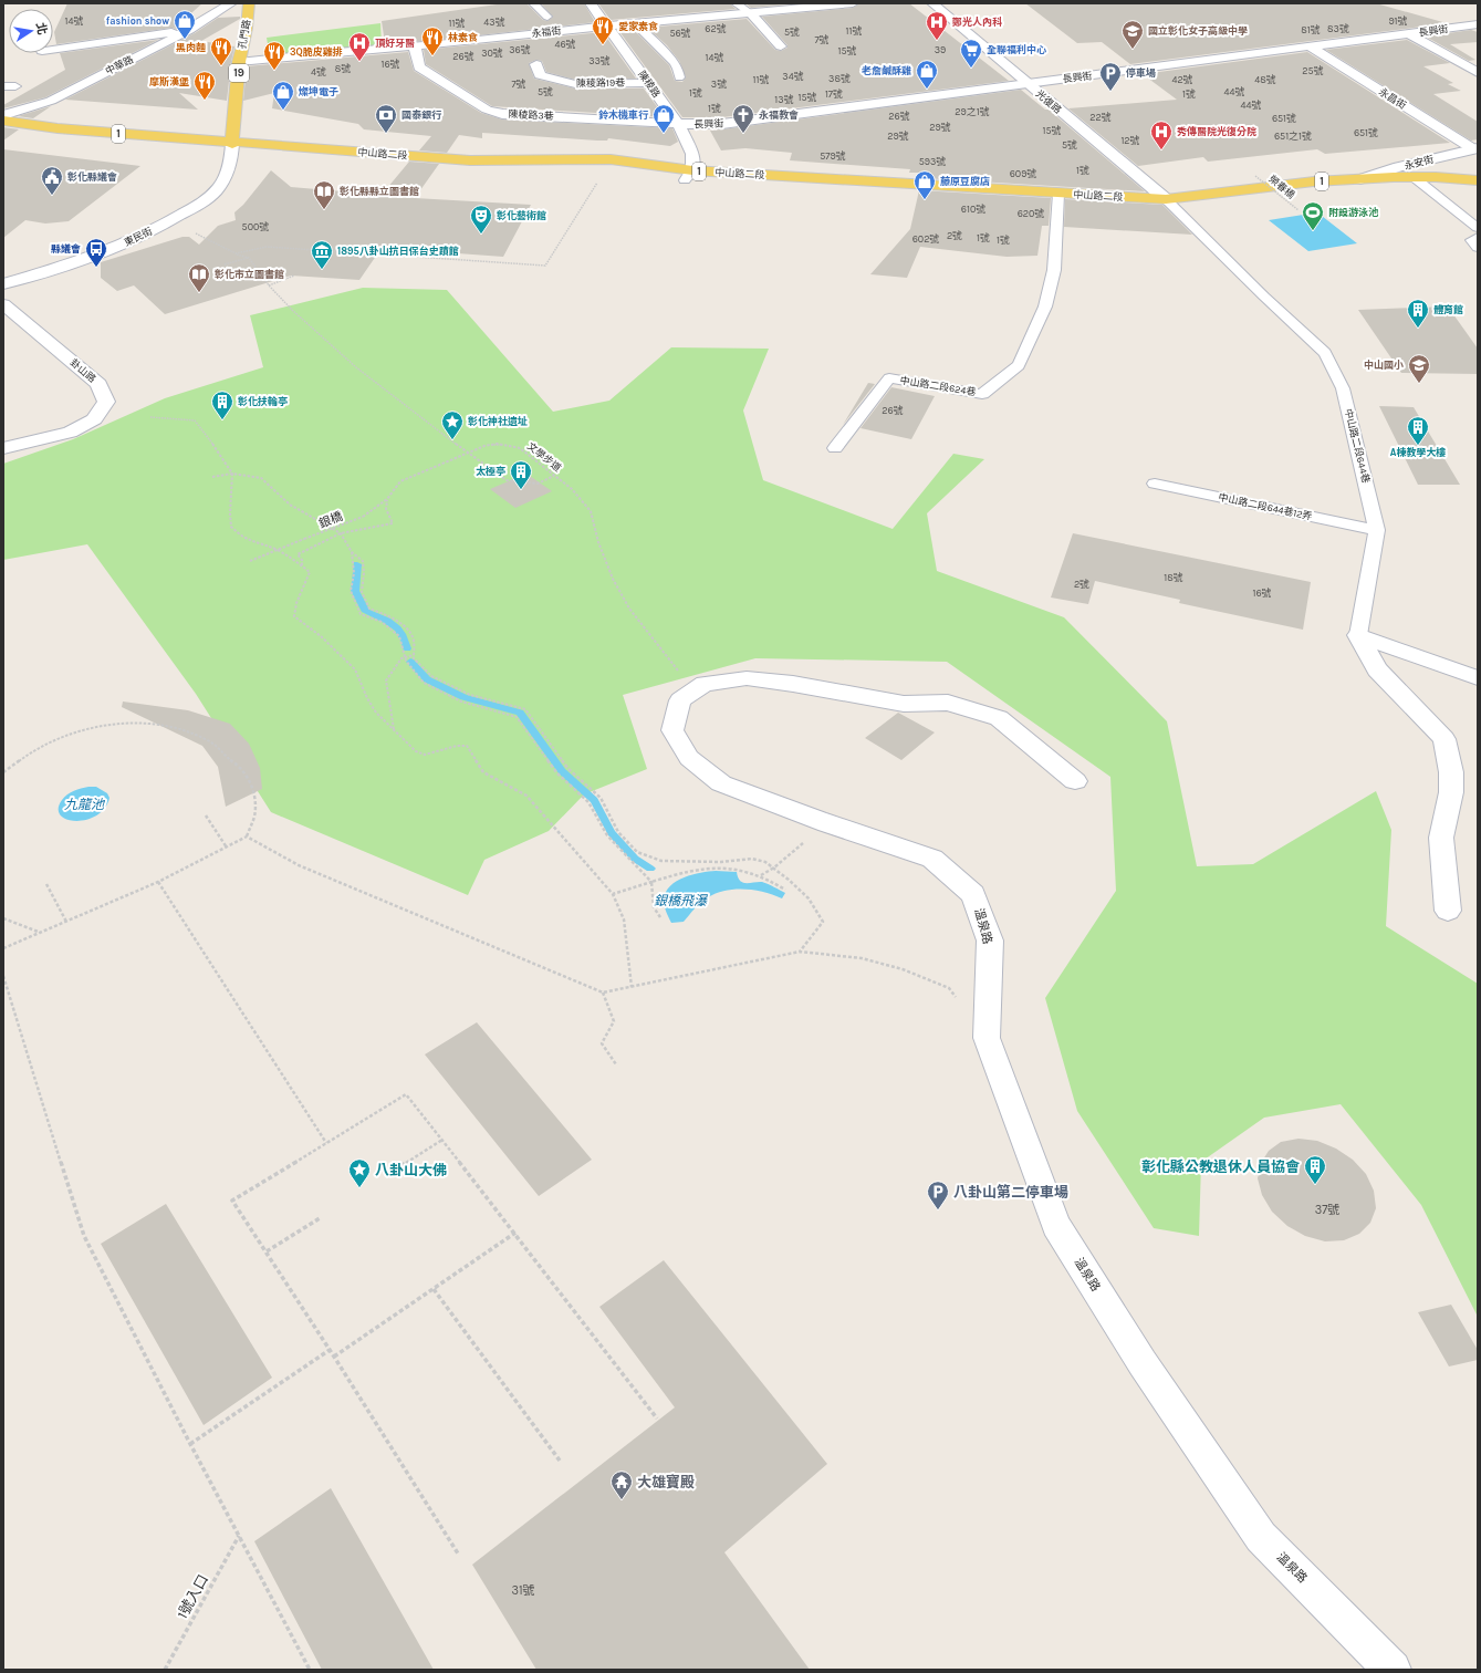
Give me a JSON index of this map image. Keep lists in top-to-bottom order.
{
  "streets": {
    "main road": [
      "孔門路",
      "19",
      "1",
      "中山路二段"
    ],
    "street": [
      "長興街",
      "永福街",
      "中華路",
      "陳稜路19巷",
      "陳稜路",
      "永昌街",
      "光復路",
      "陳稜路3巷",
      "永安街",
      "東民街",
      "卦山路",
      "溫泉路"
    ],
    "lane": ["中山路二段624巷", "中山路二段644巷", "中山路二段644巷12弄"],
    "path": [
      "榮春橋",
      "文學步道",
      "銀橋",
      "1號入口"
    ]
  },
  "crossings": [
    ["長興街", "陳稜路"],
    ["長興街", "永昌街"],
    ["長興街", "光復路"],
    ["長興街", "陳稜路3巷"],
    ["永福街", "孔門路"],
    ["永福街", "陳稜路"],
    ["永福街", "陳稜路3巷"],
    ["孔門路", "中山路二段"],
    ["孔門路", "東民街"],
    ["陳稜路19巷", "陳稜路"],
    ["陳稜路", "陳稜路3巷"],
    ["陳稜路", "中山路二段"],
    ["永昌街", "永安街"],
    ["光復路", "中山路二段"],
    ["光復路", "中山路二段644巷"],
    ["中山路二段", "永安街"],
    ["中山路二段", "東民街"],
    ["中山路二段", "中山路二段624巷"],
    ["中山路二段", "中山路二段644巷"],
    ["中山路二段644巷", "中山路二段644巷12弄"],
    ["文學步道", "銀橋"],
    ["文學步道", "溫泉路"]
  ],
  "water": ["九龍池", "銀橋飛瀑"],
  "places": {
    "shop": [
      "fashion show",
      "老詹鹹酥雞",
      "燦坤電子",
      "鈴木機車行",
      "藤原豆腐店"
    ],
    "hospital": ["鄭光人內科", "頂好牙醫", "秀傳醫院光復分院"],
    "restaurant": [
      "愛家素食",
      "林素食",
      "黑肉麵",
      "3Q脆皮雞排",
      "摩斯漢堡"
    ],
    "school or university": ["國立彰化女子高級中學", "中山國小"],
    "supermarket": ["全聯福利中心"],
    "parking": ["停車場", "八卦山第二停車場"],
    "bank": ["國泰銀行"],
    "church": ["永福教會"],
    "public building": ["彰化縣議會"],
    "library": ["彰化縣縣立圖書館", "彰化市立圖書館"],
    "sports": ["附設游泳池"],
    "theatre": ["彰化藝術館"],
    "bus stop": ["縣議會"],
    "museum": ["1895八卦山抗日保台史蹟館"],
    "building": [
      "體育館",
      "彰化扶輪亭",
      "A棟教學大樓",
      "太極亭",
      "彰化縣公教退休人員協會"
    ],
    "place": ["彰化神社遺址", "八卦山大佛"],
    "temple": ["大雄寶殿"]
  },
  "house_numbers": [
    "14號",
    "91號",
    "43號",
    "11號",
    "62號",
    "83號",
    "81號",
    "11號",
    "5號",
    "56號",
    "7號",
    "46號",
    "36號",
    "39",
    "15號",
    "30號",
    "26號",
    "14號",
    "33號",
    "16號",
    "8號",
    "25號",
    "4號",
    "34號",
    "38號",
    "11號",
    "42號",
    "48號",
    "7號",
    "3號",
    "5號",
    "44號",
    "1號",
    "17號",
    "1號",
    "15號",
    "13號",
    "44號",
    "1號",
    "29之1號",
    "26號",
    "22號",
    "651號",
    "29號",
    "15號",
    "651號",
    "29號",
    "651之1號",
    "12號",
    "5號",
    "579號",
    "593號",
    "1號",
    "609號",
    "610號",
    "620號",
    "500號",
    "2號",
    "1號",
    "602號",
    "1號",
    "26號",
    "18號",
    "2號",
    "16號",
    "37號",
    "31號"
  ],
  "north": "right"
}
